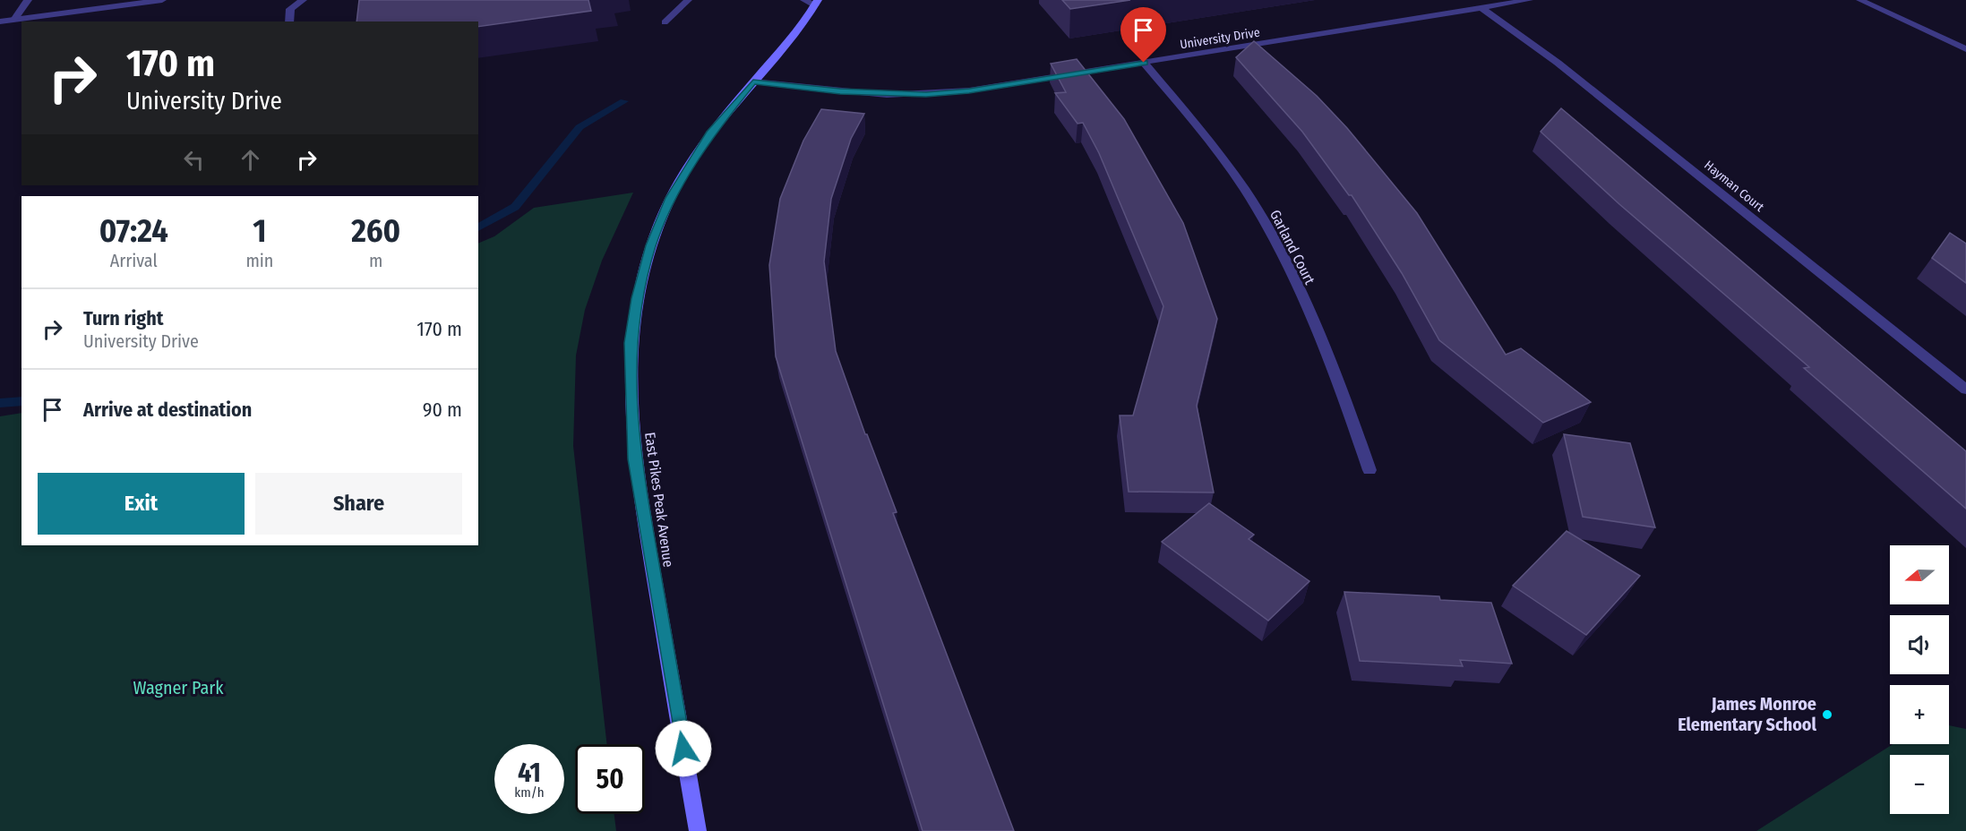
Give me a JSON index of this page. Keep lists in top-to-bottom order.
{
  "streets": {
    "main road": ["East Pikes Peak Avenue"],
    "street": ["University Drive", "Hayman Court", "Garland Court"]
  },
  "crossings": [
    ["University Drive", "Hayman Court"],
    ["University Drive", "Garland Court"],
    ["University Drive", "East Pikes Peak Avenue"]
  ],
  "parks": ["Wagner Park"],
  "places": ["James Monroe Elementary School"],
  "north": "left",
  "page": {
    "turn": ["170 m", "University Drive"],
    "eta": [
      "07:24",
      "Arrival",
      "1",
      "min",
      "260",
      "m"
    ],
    "list": [
      {
        "name": "Turn right",
        "note": "University Drive",
        "value": "170 m"
      },
      {
        "name": "Arrive at destination",
        "value": "90 m"
      }
    ],
    "buttons": ["Exit", "Share"],
    "map_buttons": ["+", "−"],
    "speed": "41 km/h",
    "limit": "50"
  }
}
